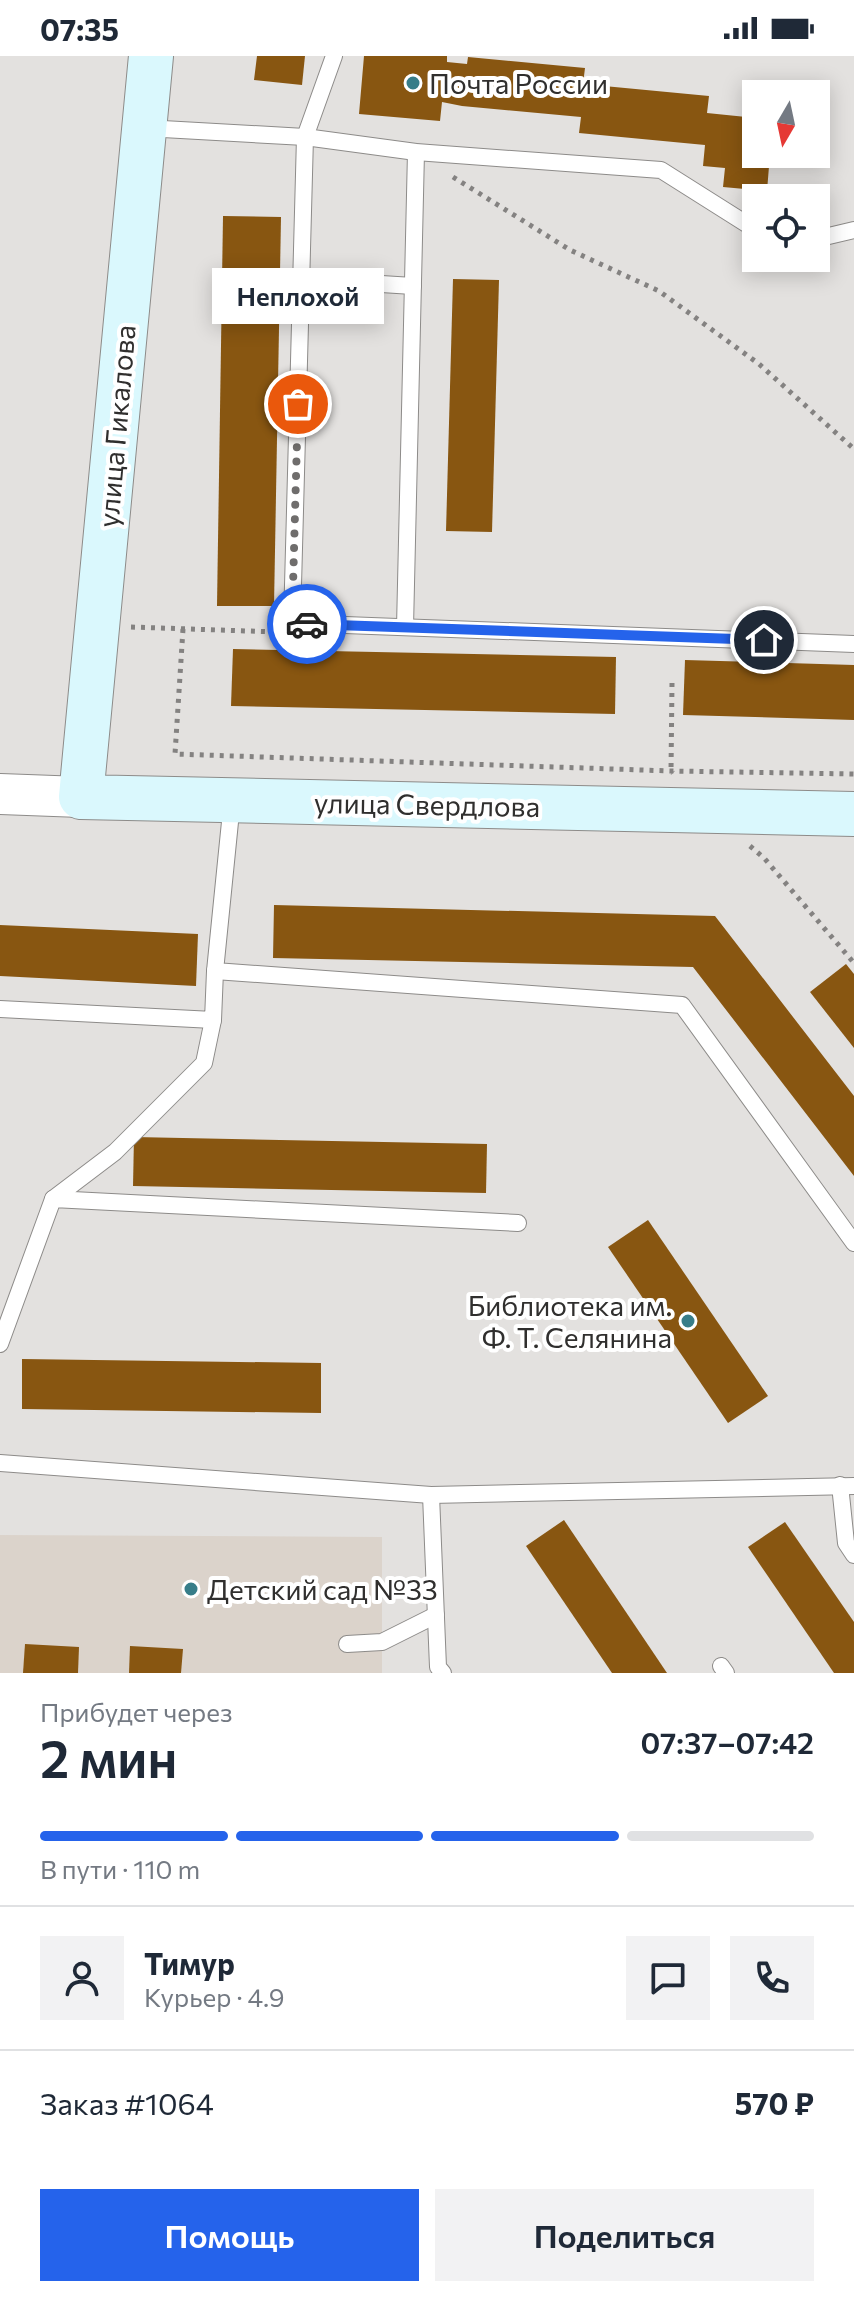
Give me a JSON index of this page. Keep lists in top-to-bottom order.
{
  "streets": {
    "main road": ["улица Гикалова", "улица Свердлова"]
  },
  "crossings": [
    ["улица Гикалова", "улица Свердлова"]
  ],
  "places": [
    "Почта России",
    "Неплохой",
    "Библиотека им. Ф. Т. Селянина",
    "Детский сад №33"
  ],
  "north": "bottom",
  "page": {
    "status": "07:35",
    "bubble": "Неплохой",
    "heading": ["2 мин", "Прибудет через", "07:37–07:42"],
    "panel": [
      "Тимур",
      "Курьер · 4.9",
      "Заказ #1064",
      "570 ₽"
    ],
    "bar": "В пути · 110 m",
    "buttons": ["Помощь", "Поделиться"]
  }
}
